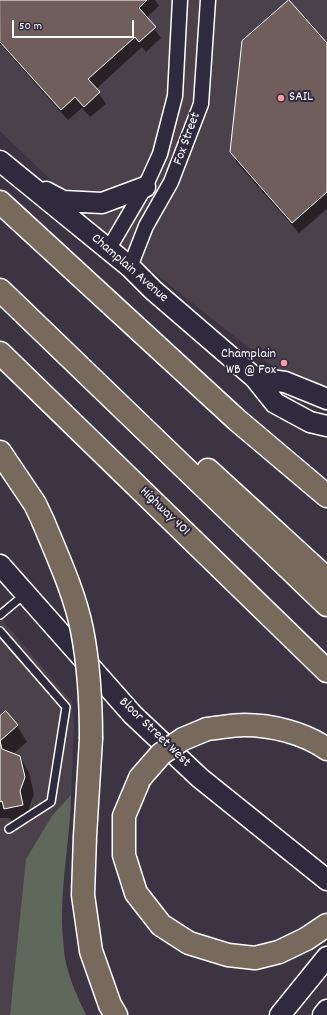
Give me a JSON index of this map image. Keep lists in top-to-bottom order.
{
  "streets": {
    "highway": ["Highway 401"],
    "main road": ["Champlain Avenue", "Bloor Street West"],
    "street": ["Fox Street"]
  },
  "crossings": [
    ["Fox Street", "Champlain Avenue"]
  ],
  "places": ["SAIL", "Champlain WB @ Fox"],
  "scale_bar": "50 m"
}
